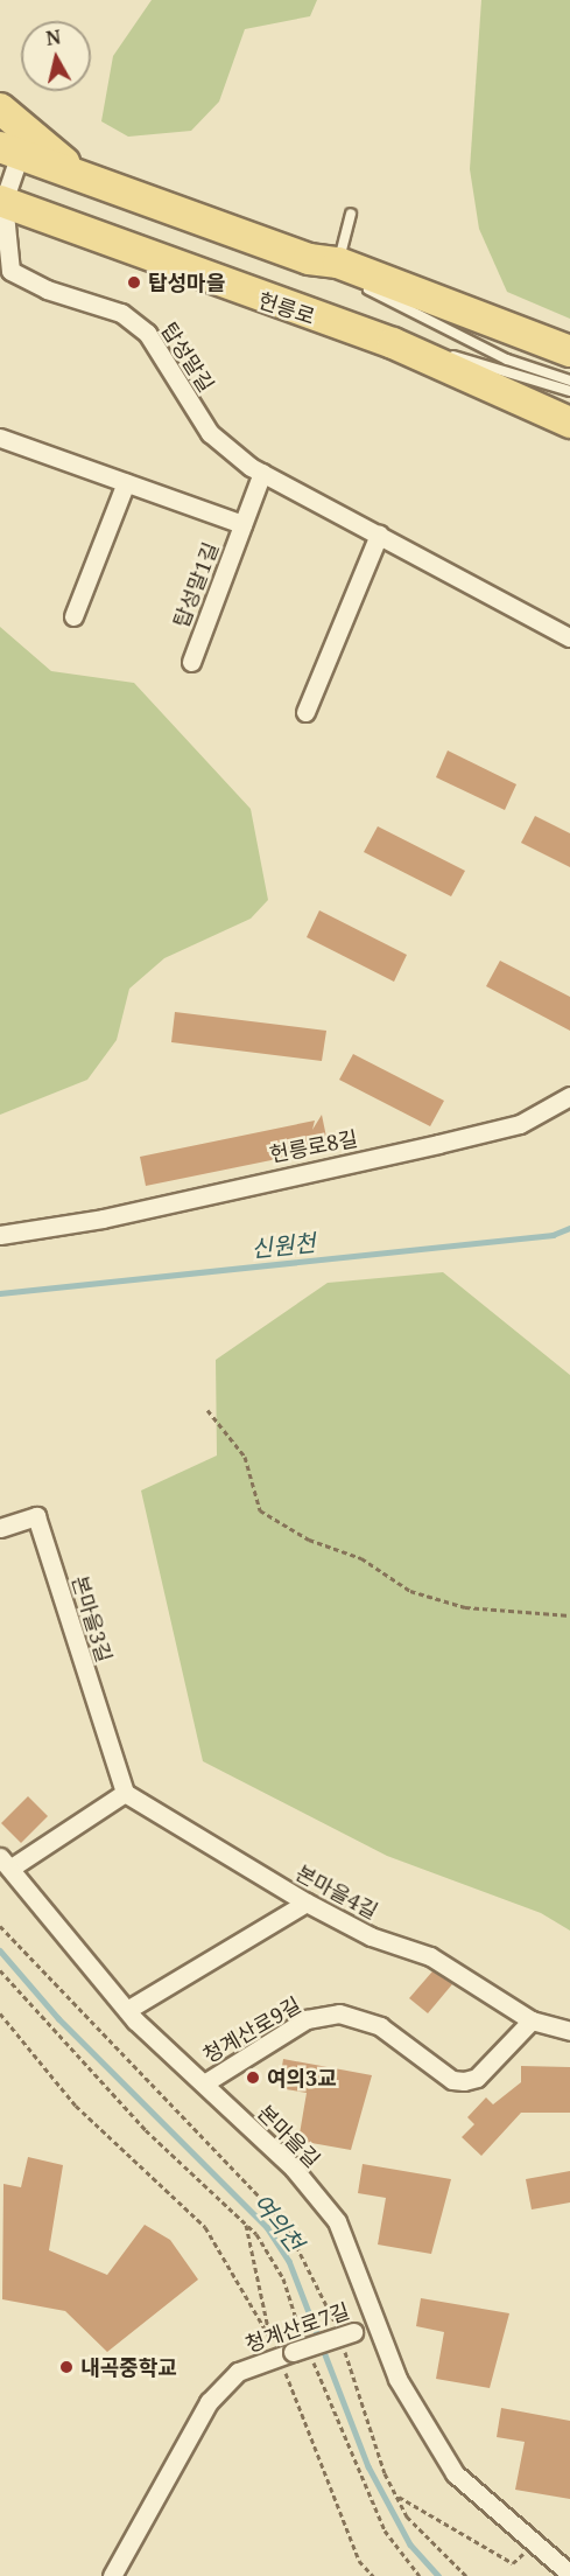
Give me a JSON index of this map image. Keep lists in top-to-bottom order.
{
  "streets": {
    "main road": ["헌릉로"],
    "street": [
      "탑성말길",
      "탑성말1길",
      "헌릉로8길",
      "본마을3길",
      "본마을4길",
      "청계산로9길",
      "본마을길",
      "청계산로7길"
    ]
  },
  "crossings": [
    ["헌릉로", "탑성말길"],
    ["탑성말길", "탑성말1길"],
    ["본마을3길", "본마을4길"],
    ["본마을4길", "청계산로9길"],
    ["청계산로9길", "본마을길"],
    ["본마을길", "청계산로7길"]
  ],
  "water": ["신원천", "여의천"],
  "places": ["탑성마을", "여의3교", "내곡중학교"],
  "north": "top"
}
